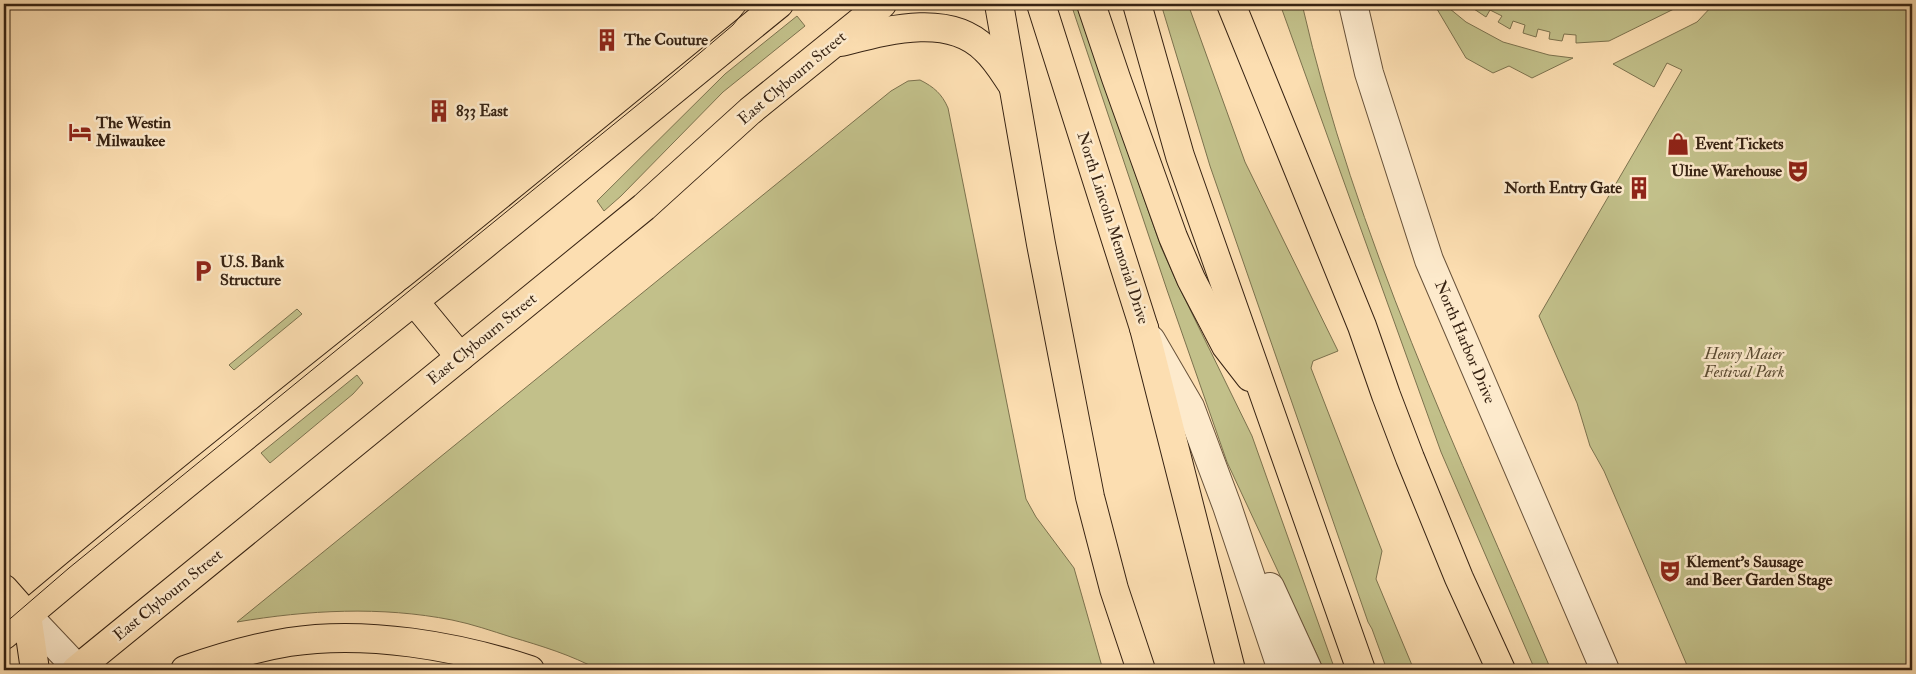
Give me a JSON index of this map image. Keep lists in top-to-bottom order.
{
  "streets": {
    "main road": ["East Clybourn Street", "North Lincoln Memorial Drive"],
    "street": ["North Harbor Drive"]
  },
  "parks": ["Henry Maier Festival Park"],
  "places": {
    "building": ["The Couture", "833 East", "North Entry Gate"],
    "hotel": ["The Westin Milwaukee"],
    "shop": ["Event Tickets"],
    "theatre": ["Uline Warehouse", "Klement's Sausage and Beer Garden Stage"],
    "parking": ["U.S. Bank Structure"]
  }
}
